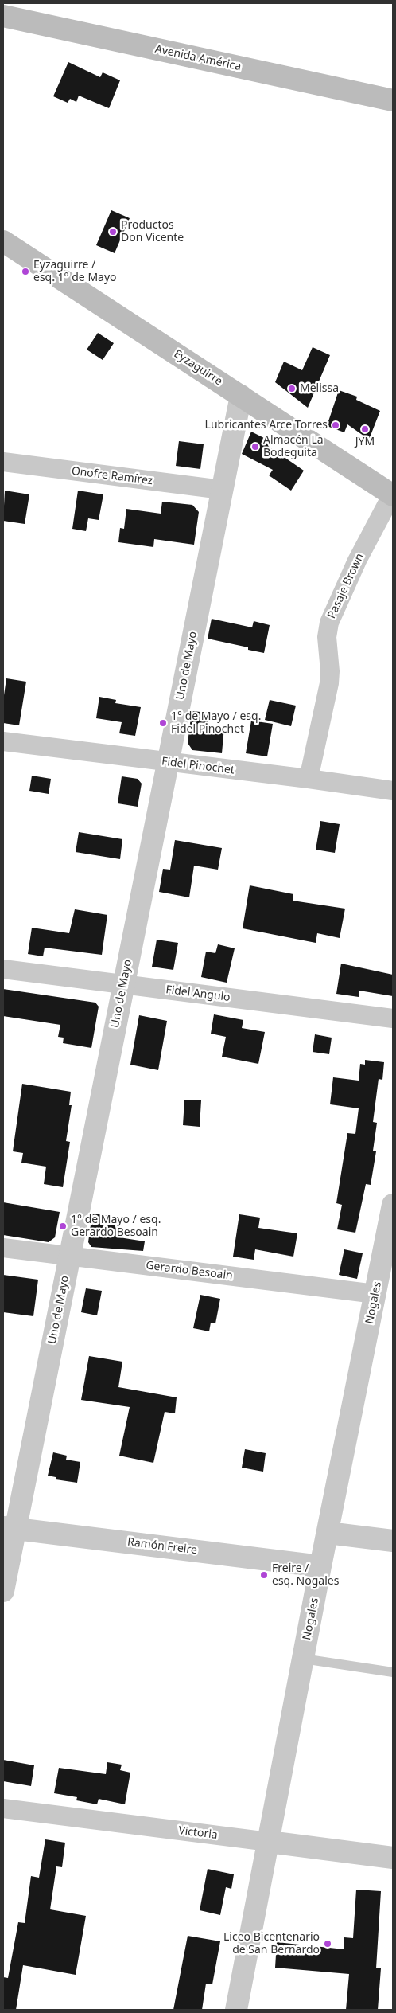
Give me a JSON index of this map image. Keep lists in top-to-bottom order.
{
  "streets": {
    "main road": ["Avenida América", "Eyzaguirre"],
    "street": [
      "Onofre Ramírez",
      "Pasaje Brown",
      "Uno de Mayo",
      "Fidel Pinochet",
      "Fidel Angulo",
      "Gerardo Besoain",
      "Nogales",
      "Ramón Freire",
      "Victoria"
    ]
  },
  "crossings": [
    ["Eyzaguirre", "Pasaje Brown"],
    ["Eyzaguirre", "Uno de Mayo"],
    ["Onofre Ramírez", "Uno de Mayo"],
    ["Pasaje Brown", "Fidel Pinochet"],
    ["Uno de Mayo", "Fidel Pinochet"],
    ["Uno de Mayo", "Fidel Angulo"],
    ["Uno de Mayo", "Gerardo Besoain"],
    ["Uno de Mayo", "Ramón Freire"],
    ["Gerardo Besoain", "Nogales"],
    ["Nogales", "Ramón Freire"],
    ["Nogales", "Victoria"]
  ],
  "places": [
    "Productos Don Vicente",
    "Eyzaguirre / esq. 1° de Mayo",
    "Melissa",
    "Lubricantes Arce Torres",
    "JYM",
    "Almacén La Bodeguita",
    "1° de Mayo / esq. Fidel Pinochet",
    "1° de Mayo / esq. Gerardo Besoain",
    "Freire / esq. Nogales",
    "Liceo Bicentenario de San Bernardo"
  ]
}
